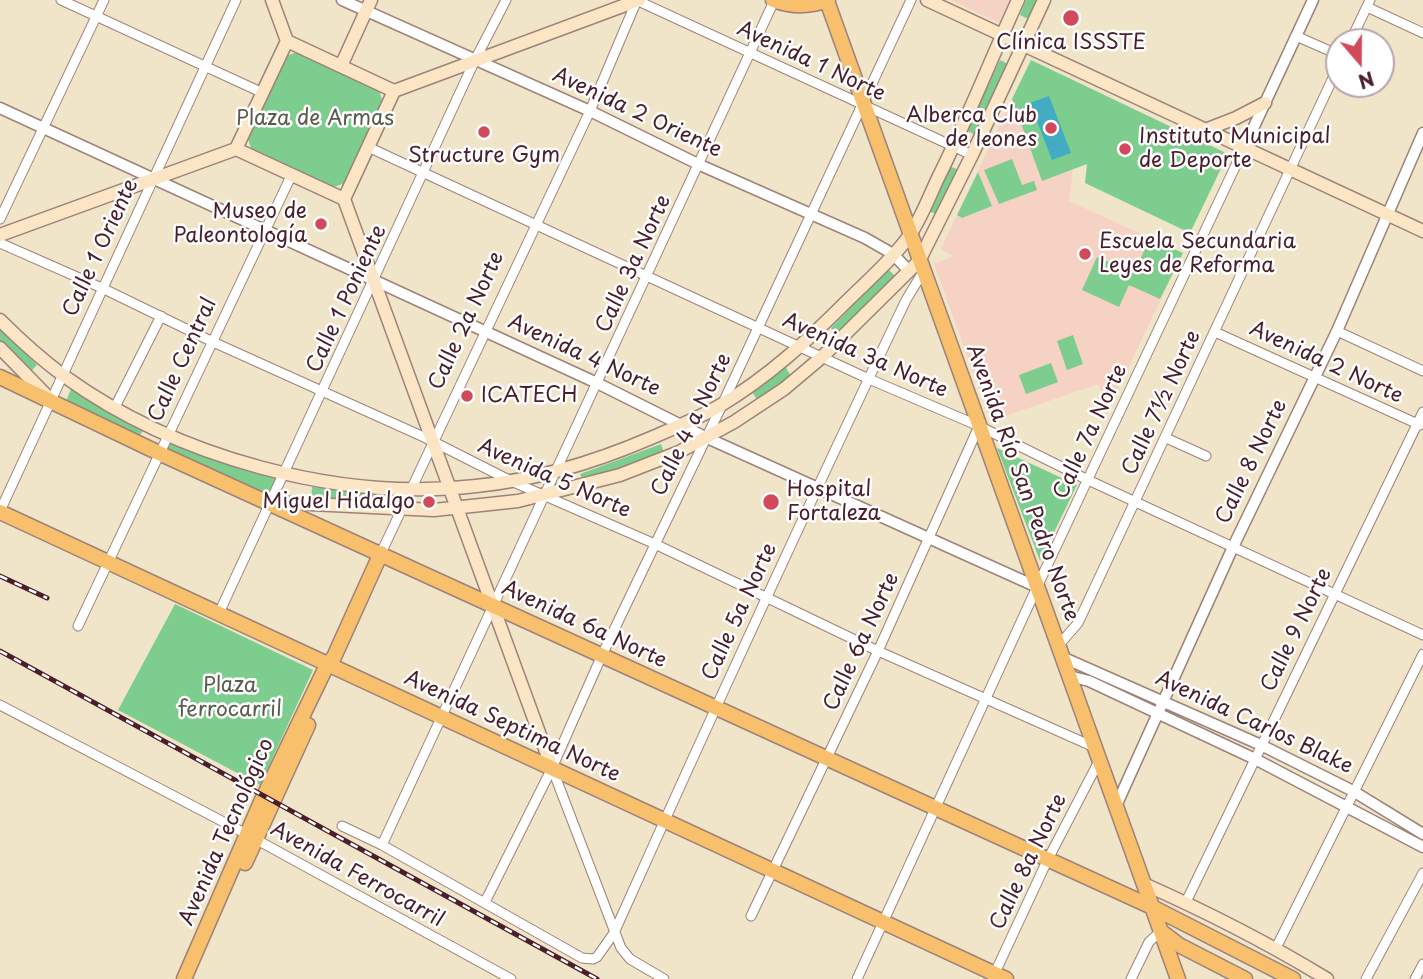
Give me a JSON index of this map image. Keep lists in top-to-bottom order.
{
  "streets": {
    "main road": [
      "Calle 2a Norte",
      "Avenida Río San Pedro Norte",
      "Avenida 6a Norte",
      "Avenida Septima Norte",
      "Avenida Tecnológico"
    ],
    "street": [
      "Avenida 1 Norte",
      "Avenida 2 Oriente",
      "Calle 1 Oriente",
      "Calle 3a Norte",
      "Calle 1 Poniente",
      "Avenida 4 Norte",
      "Avenida 3a Norte",
      "Calle Central",
      "Avenida 2 Norte",
      "Calle 7½ Norte",
      "Calle 4 a Norte",
      "Calle 7a Norte",
      "Calle 8 Norte",
      "Avenida 5 Norte",
      "Calle 5a Norte",
      "Calle 9 Norte",
      "Calle 6a Norte",
      "Avenida Carlos Blake",
      "Calle 8a Norte",
      "Avenida Ferrocarril"
    ]
  },
  "crossings": [
    ["Avenida 1 Norte", "Calle 3a Norte"],
    ["Avenida 1 Norte", "Calle 2a Norte"],
    ["Avenida 1 Norte", "Calle 4 a Norte"],
    ["Avenida 1 Norte", "Avenida Río San Pedro Norte"],
    ["Avenida 2 Oriente", "Calle 3a Norte"],
    ["Avenida 2 Oriente", "Calle 1 Poniente"],
    ["Avenida 2 Oriente", "Calle 2a Norte"],
    ["Avenida 2 Oriente", "Calle 4 a Norte"],
    ["Avenida 2 Oriente", "Avenida Río San Pedro Norte"],
    ["Avenida 2 Oriente", "Calle 5a Norte"],
    ["Calle 1 Oriente", "Avenida 4 Norte"],
    ["Calle 1 Oriente", "Avenida 5 Norte"],
    ["Calle 1 Oriente", "Avenida 6a Norte"],
    ["Calle 1 Oriente", "Avenida Septima Norte"],
    ["Calle 3a Norte", "Avenida 4 Norte"],
    ["Calle 3a Norte", "Avenida 3a Norte"],
    ["Calle 3a Norte", "Avenida 5 Norte"],
    ["Calle 3a Norte", "Avenida 6a Norte"],
    ["Calle 3a Norte", "Avenida Septima Norte"],
    ["Calle 1 Poniente", "Avenida 4 Norte"],
    ["Calle 1 Poniente", "Avenida 3a Norte"],
    ["Calle 1 Poniente", "Avenida 5 Norte"],
    ["Calle 1 Poniente", "Avenida 6a Norte"],
    ["Calle 1 Poniente", "Avenida Septima Norte"],
    ["Calle 2a Norte", "Avenida 4 Norte"],
    ["Calle 2a Norte", "Avenida 3a Norte"],
    ["Calle 2a Norte", "Avenida 5 Norte"],
    ["Calle 2a Norte", "Avenida 6a Norte"],
    ["Calle 2a Norte", "Avenida Septima Norte"],
    ["Calle 2a Norte", "Avenida Tecnológico"],
    ["Avenida 4 Norte", "Calle Central"],
    ["Avenida 4 Norte", "Calle 4 a Norte"],
    ["Avenida 4 Norte", "Calle 7a Norte"],
    ["Avenida 4 Norte", "Avenida Río San Pedro Norte"],
    ["Avenida 4 Norte", "Calle 5a Norte"],
    ["Avenida 4 Norte", "Calle 6a Norte"],
    ["Avenida 3a Norte", "Calle 7½ Norte"],
    ["Avenida 3a Norte", "Calle 4 a Norte"],
    ["Avenida 3a Norte", "Calle 7a Norte"],
    ["Avenida 3a Norte", "Calle 8 Norte"],
    ["Avenida 3a Norte", "Avenida Río San Pedro Norte"],
    ["Avenida 3a Norte", "Calle 5a Norte"],
    ["Avenida 3a Norte", "Calle 9 Norte"],
    ["Avenida 3a Norte", "Calle 6a Norte"],
    ["Calle Central", "Avenida 5 Norte"],
    ["Calle Central", "Avenida 6a Norte"],
    ["Calle Central", "Avenida Septima Norte"],
    ["Avenida 2 Norte", "Calle 7½ Norte"],
    ["Avenida 2 Norte", "Calle 8 Norte"],
    ["Avenida 2 Norte", "Calle 9 Norte"],
    ["Calle 7½ Norte", "Avenida Río San Pedro Norte"],
    ["Calle 7½ Norte", "Avenida Carlos Blake"],
    ["Calle 4 a Norte", "Avenida 5 Norte"],
    ["Calle 4 a Norte", "Avenida Río San Pedro Norte"],
    ["Calle 4 a Norte", "Calle 5a Norte"],
    ["Calle 4 a Norte", "Avenida 6a Norte"],
    ["Calle 4 a Norte", "Avenida Septima Norte"],
    ["Calle 7a Norte", "Avenida 5 Norte"],
    ["Calle 7a Norte", "Avenida Río San Pedro Norte"],
    ["Calle 7a Norte", "Avenida 6a Norte"],
    ["Calle 7a Norte", "Avenida Septima Norte"],
    ["Calle 8 Norte", "Avenida Río San Pedro Norte"],
    ["Calle 8 Norte", "Avenida Carlos Blake"],
    ["Avenida 5 Norte", "Avenida Río San Pedro Norte"],
    ["Avenida 5 Norte", "Calle 5a Norte"],
    ["Avenida 5 Norte", "Calle 6a Norte"],
    ["Avenida 5 Norte", "Calle 8a Norte"],
    ["Avenida Río San Pedro Norte", "Calle 5a Norte"],
    ["Avenida Río San Pedro Norte", "Avenida 6a Norte"],
    ["Avenida Río San Pedro Norte", "Calle 6a Norte"],
    ["Avenida Río San Pedro Norte", "Avenida Carlos Blake"],
    ["Avenida Río San Pedro Norte", "Calle 8a Norte"],
    ["Calle 5a Norte", "Avenida 6a Norte"],
    ["Calle 5a Norte", "Avenida Septima Norte"],
    ["Avenida 6a Norte", "Calle 6a Norte"],
    ["Avenida 6a Norte", "Calle 8a Norte"],
    ["Calle 9 Norte", "Avenida Carlos Blake"],
    ["Calle 6a Norte", "Avenida Septima Norte"],
    ["Avenida Septima Norte", "Avenida Tecnológico"],
    ["Avenida Septima Norte", "Calle 8a Norte"],
    ["Avenida Tecnológico", "Avenida Ferrocarril"]
  ],
  "parks": ["Plaza de Armas", "Plaza ferrocarril"],
  "places": [
    "Clínica ISSSTE",
    "Alberca Club de leones",
    "Structure Gym",
    "Instituto Municipal de Deporte",
    "Museo de Paleontología",
    "Escuela Secundaria Leyes de Reforma",
    "ICATECH",
    "Miguel Hidalgo",
    "Hospital Fortaleza"
  ],
  "north": "bottom"
}
